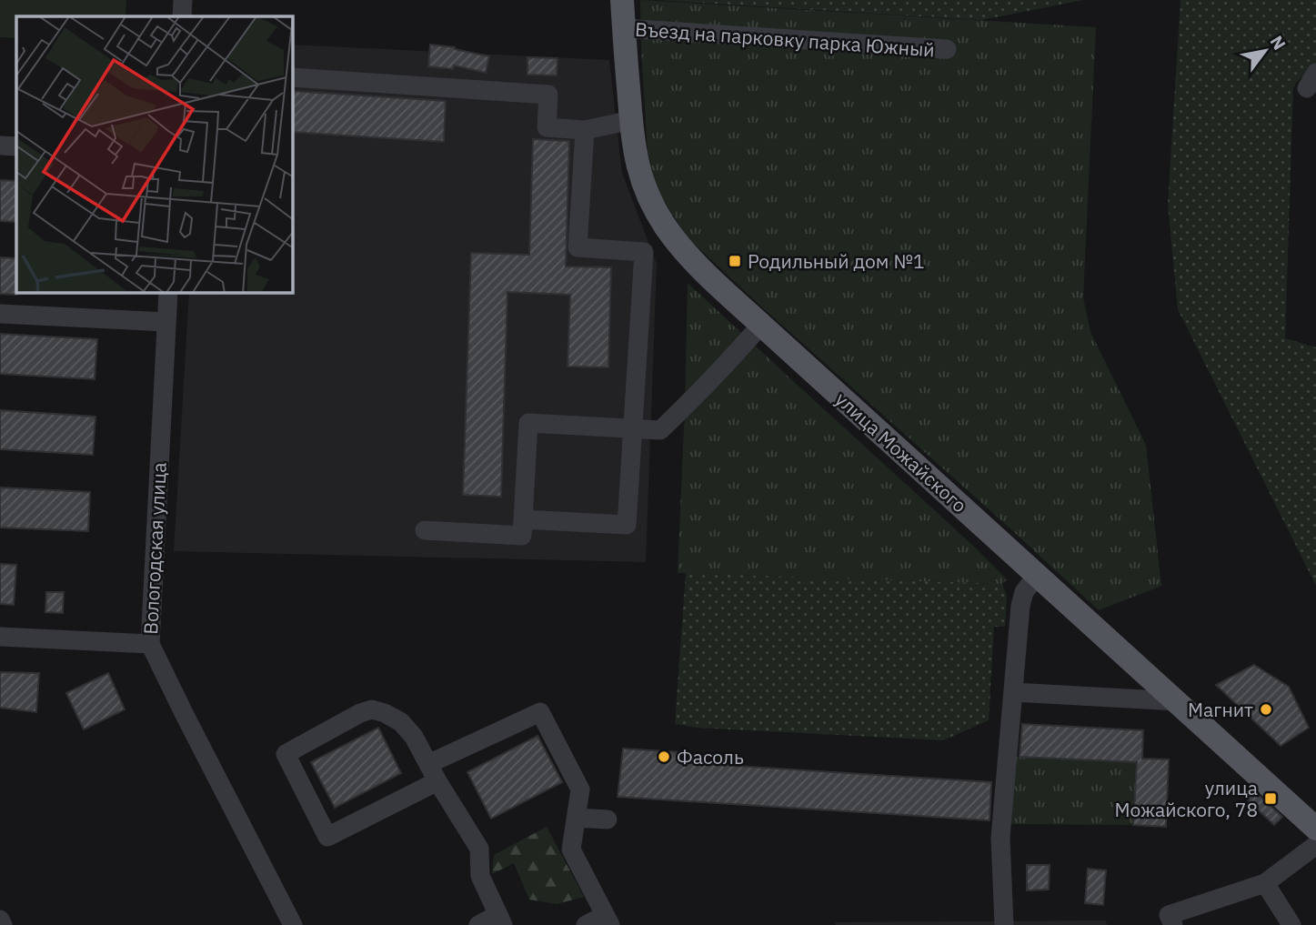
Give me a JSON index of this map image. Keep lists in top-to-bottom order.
{
  "streets": {
    "main road": ["улица Можайского"],
    "street": ["Въезд на парковку парка Южный", "Вологодская улица"]
  },
  "crossings": [
    ["Въезд на парковку парка Южный", "улица Можайского"]
  ],
  "places": {
    "transit": ["Родильный дом №1", "улица Можайского, 78"],
    "other": ["Магнит", "Фасоль"]
  },
  "north": "top right"
}
